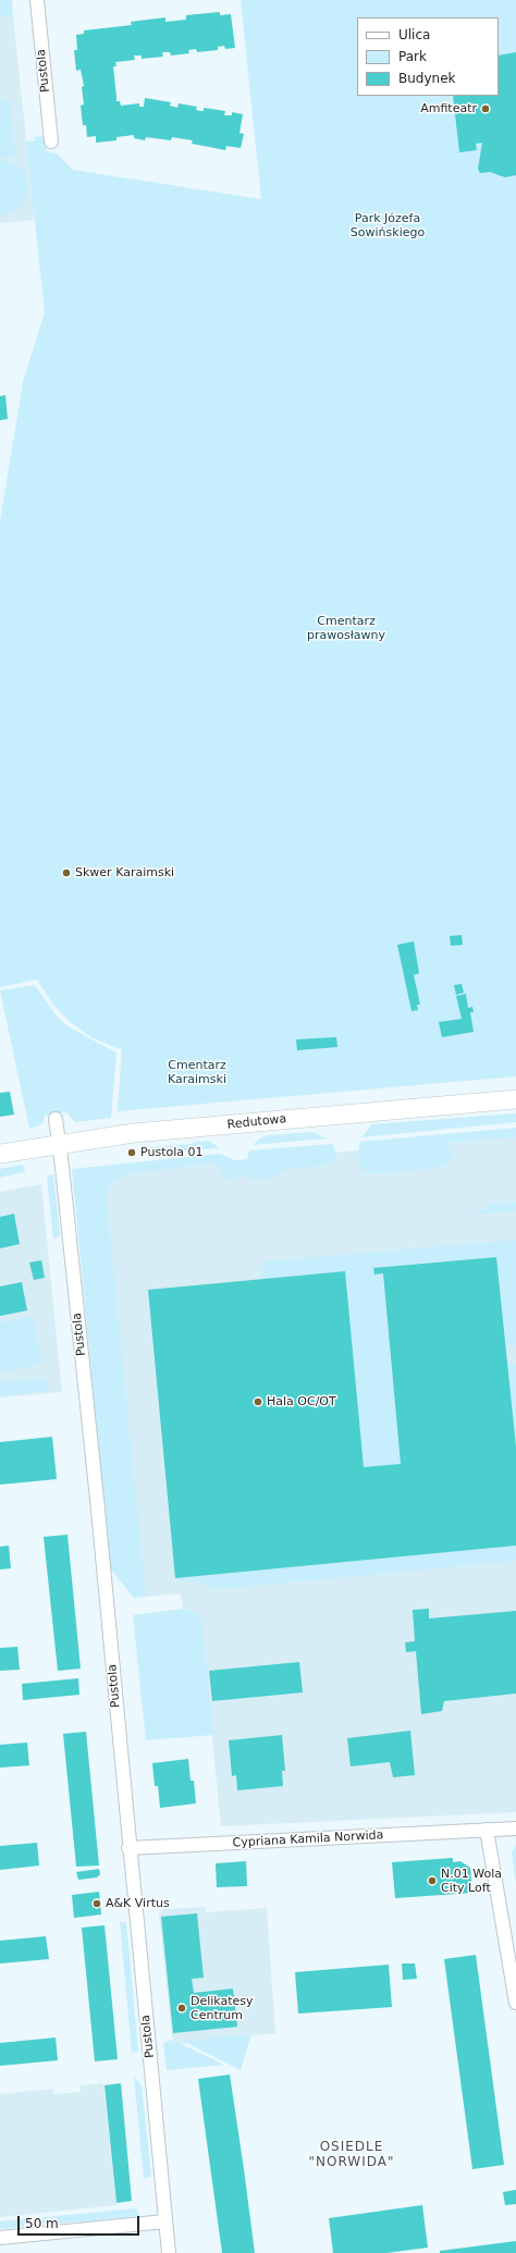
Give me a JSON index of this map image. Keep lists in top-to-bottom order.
{
  "streets": {
    "street": ["Pustola", "Redutowa", "Cypriana Kamila Norwida"]
  },
  "crossings": [
    ["Pustola", "Redutowa"],
    ["Pustola", "Cypriana Kamila Norwida"]
  ],
  "districts": ["OSIEDLE \"NORWIDA\""],
  "parks": ["Park Józefa Sowińskiego", "Cmentarz prawosławny", "Cmentarz Karaimski"],
  "places": [
    "Amfiteatr",
    "Skwer Karaimski",
    "Pustola 01",
    "Hala OC/OT",
    "N.01 Wola City Loft",
    "A&K Virtus",
    "Delikatesy Centrum"
  ],
  "legend": ["Ulica", "Park", "Budynek"],
  "scale_bar": "50 m"
}
